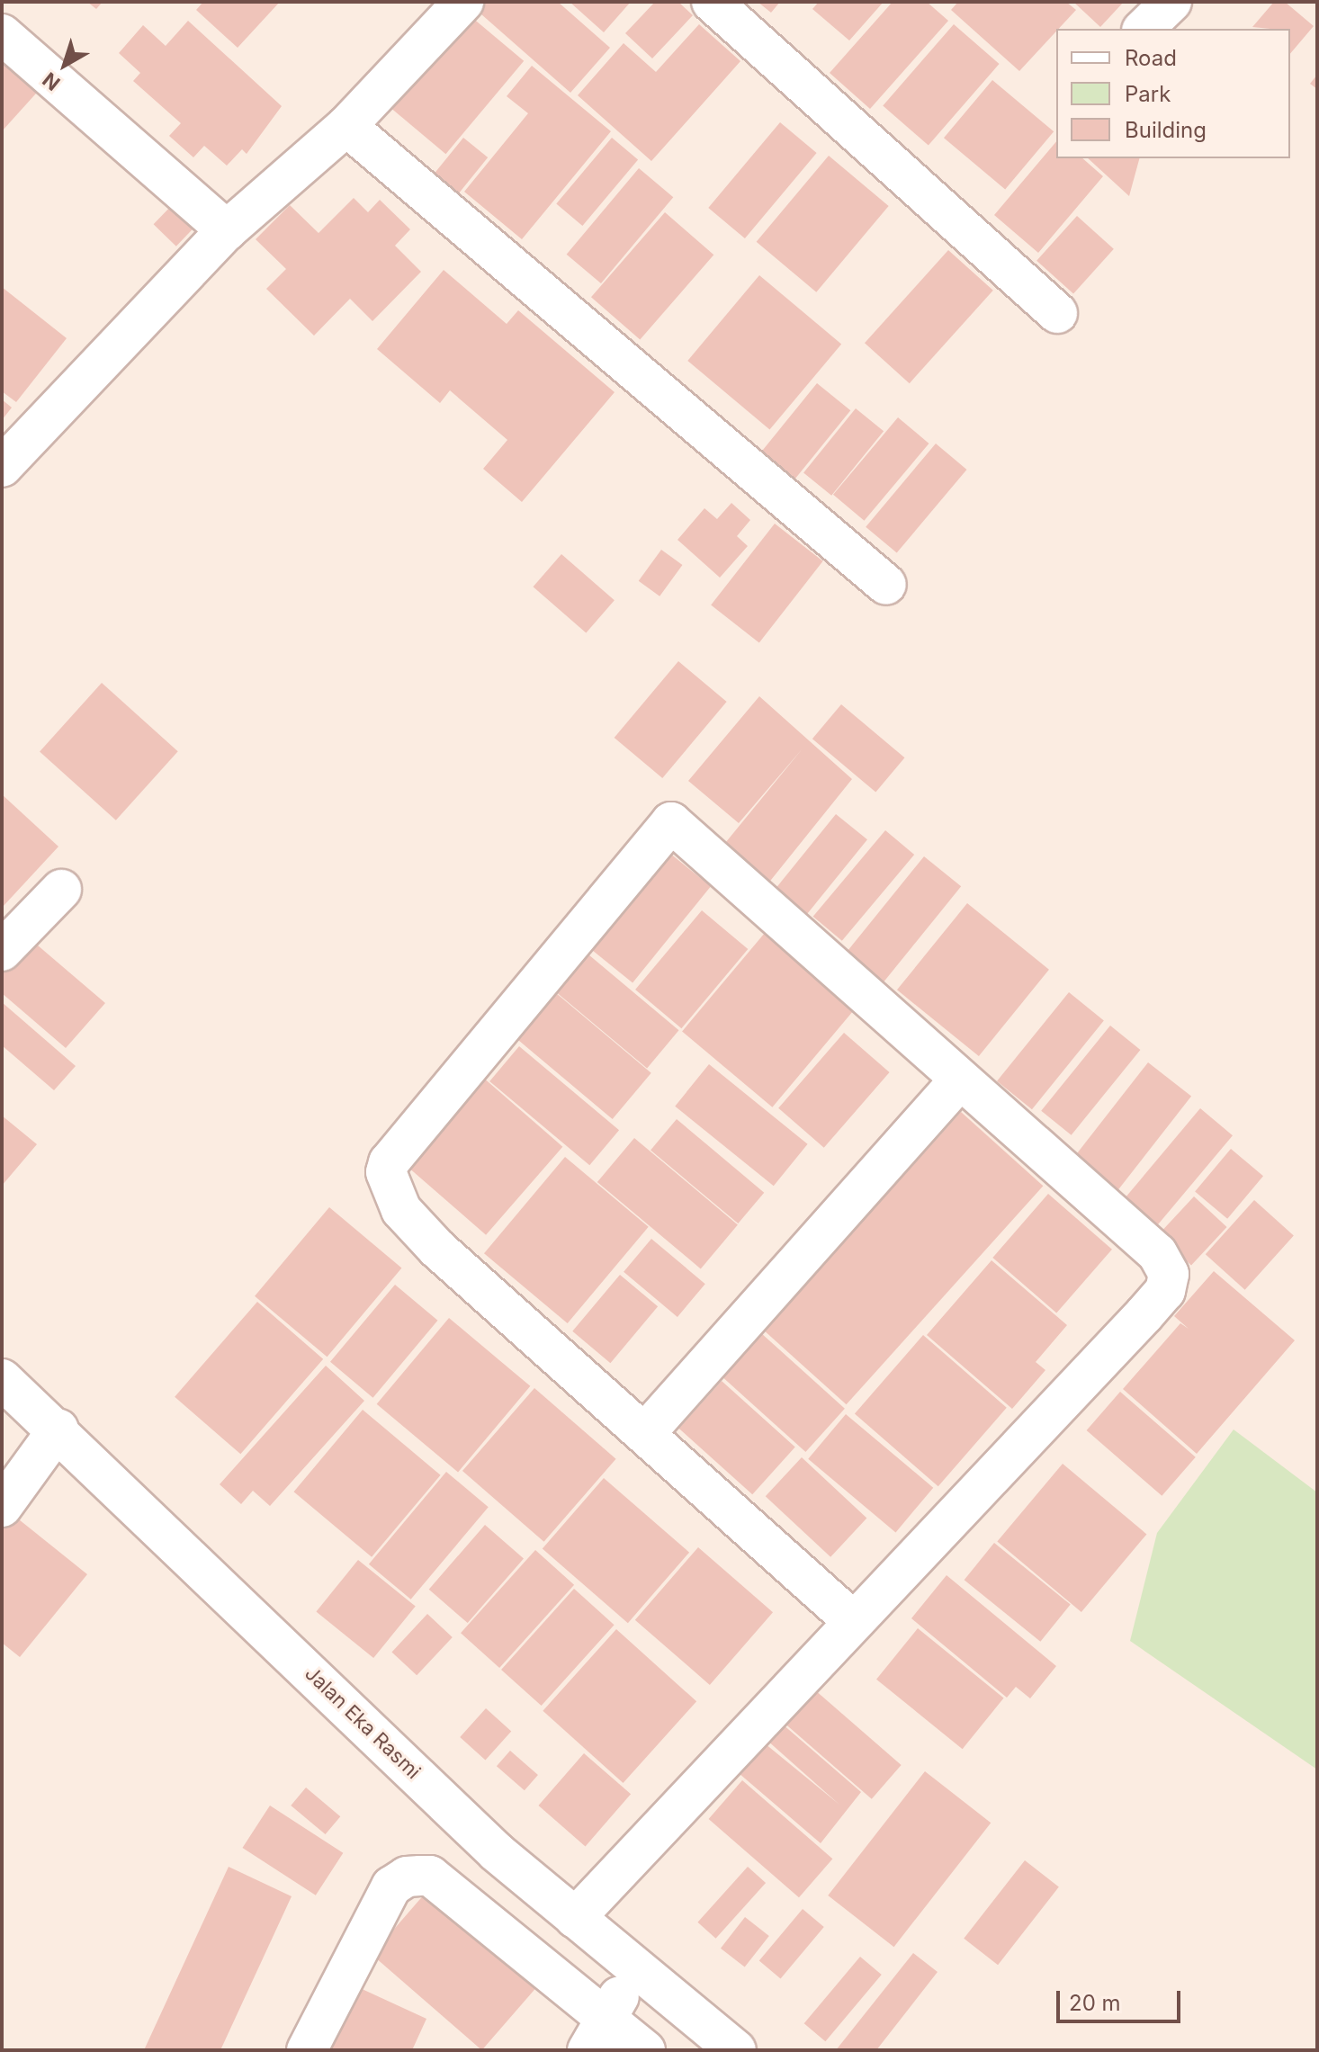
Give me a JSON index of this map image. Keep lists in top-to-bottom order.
{
  "streets": {
    "street": ["Jalan Eka Rasmi"]
  },
  "legend": ["Road", "Park", "Building"],
  "scale_bar": "20 m",
  "north": "bottom left"
}
